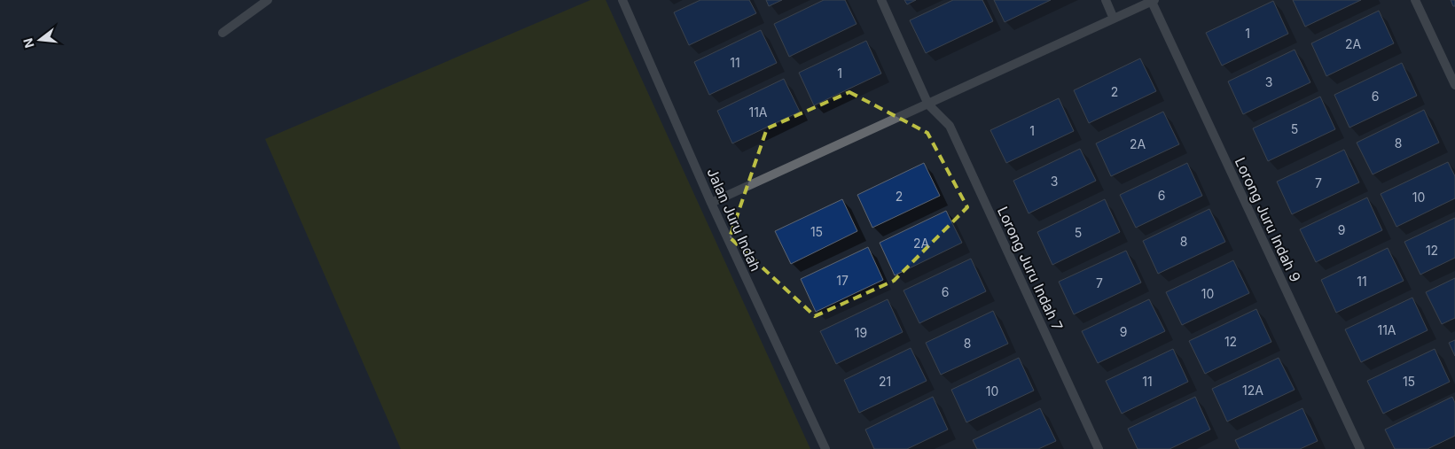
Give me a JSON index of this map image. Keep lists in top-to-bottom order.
{
  "streets": {
    "street": ["Jalan Juru Indah", "Lorong Juru Indah 9", "Lorong Juru Indah 7"]
  },
  "house_numbers": [
    "1",
    "2A",
    "11",
    "1",
    "3",
    "2",
    "6",
    "11A",
    "5",
    "1",
    "8",
    "2A",
    "3",
    "7",
    "6",
    "2",
    "10",
    "9",
    "15",
    "5",
    "8",
    "2A",
    "12",
    "17",
    "11",
    "7",
    "6",
    "10",
    "11A",
    "9",
    "19",
    "12",
    "8",
    "21",
    "11",
    "15",
    "12A",
    "10"
  ],
  "north": "left"
}
